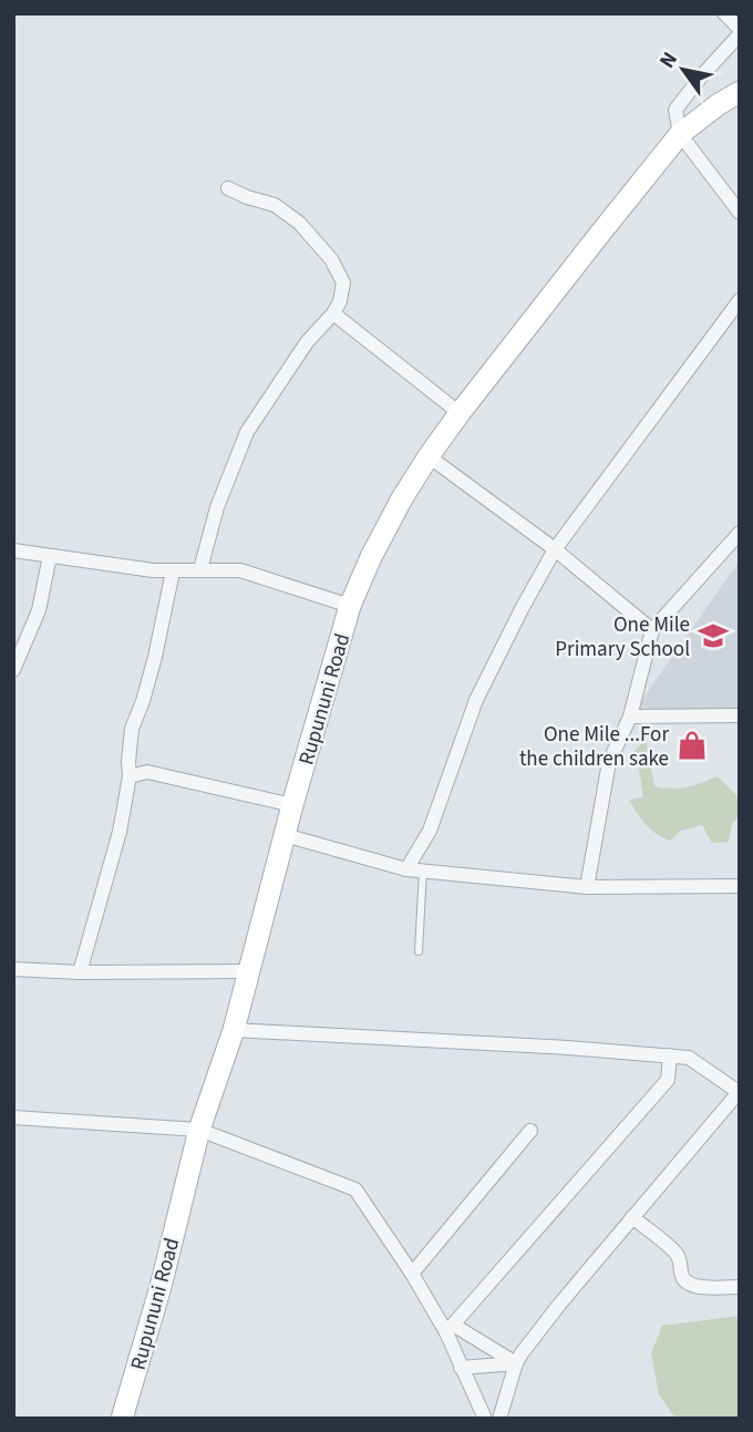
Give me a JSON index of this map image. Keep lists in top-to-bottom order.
{
  "streets": {
    "main road": ["Rupununi Road"]
  },
  "places": {
    "school or university": ["One Mile Primary School"],
    "shop": ["One Mile ...For the children sake"]
  },
  "north": "top left"
}
